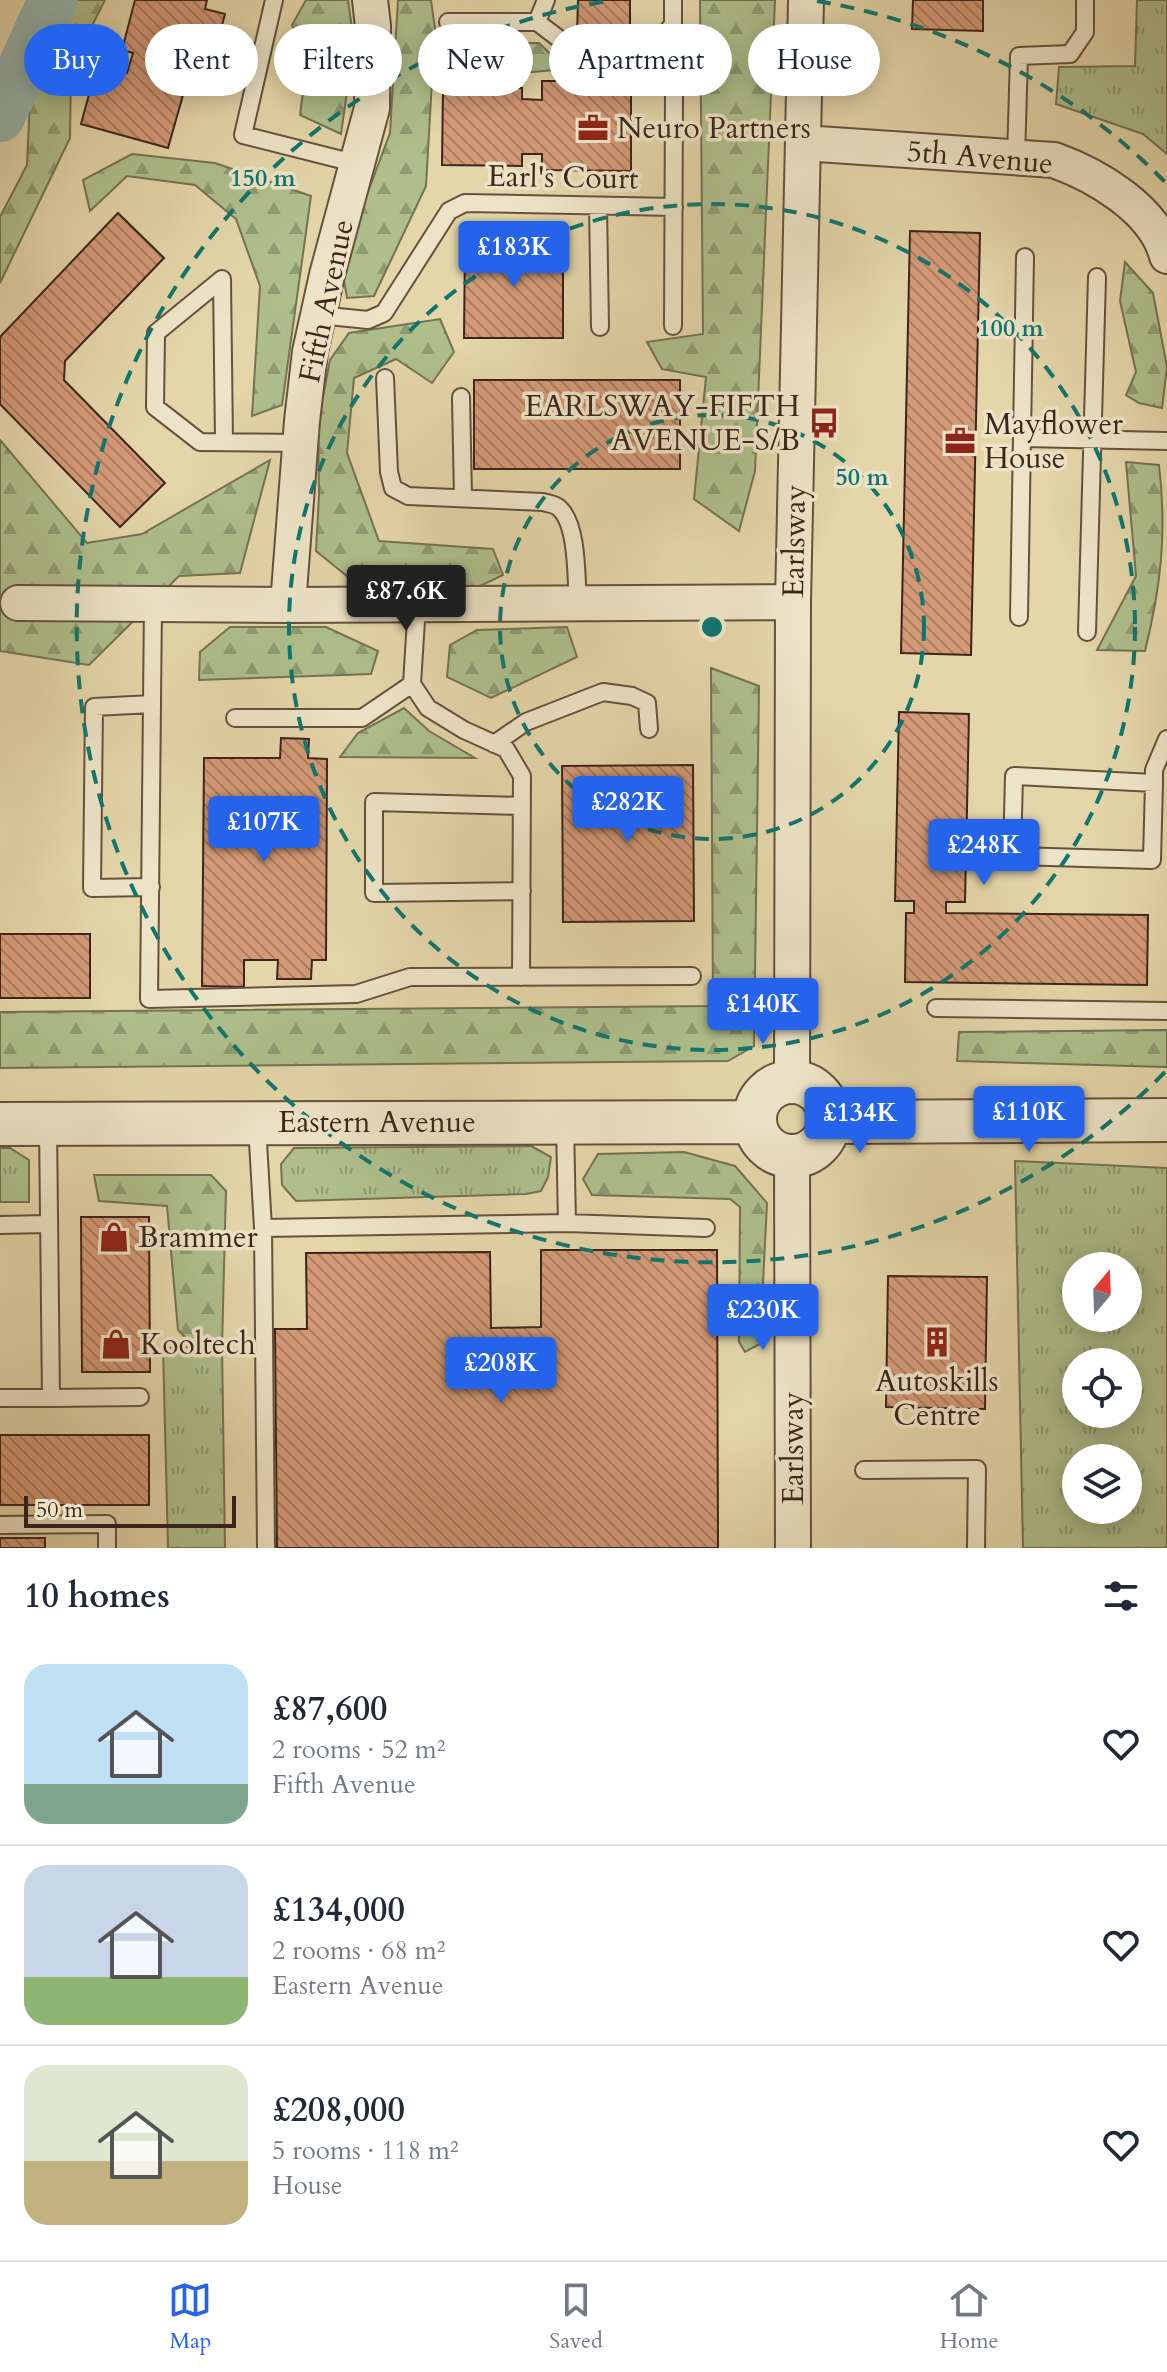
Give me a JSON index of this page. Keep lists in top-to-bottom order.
{
  "streets": {
    "street": [
      "5th Avenue",
      "Fifth Avenue",
      "Earlsway",
      "Eastern Avenue"
    ],
    "lane": ["Earl's Court"]
  },
  "crossings": [
    ["5th Avenue", "Earlsway"],
    ["Earl's Court", "Fifth Avenue"],
    ["Earlsway", "Eastern Avenue"]
  ],
  "places": {
    "office": ["Neuro Partners", "Mayflower House"],
    "bus stop": ["EARLSWAY-FIFTH AVENUE-S/B"],
    "shop": ["Brammer", "Kooltech"],
    "building": ["Autoskills Centre"]
  },
  "scale_bar": "50 m",
  "north": "top",
  "page": {
    "chip": [
      "Buy",
      "Rent",
      "Filters",
      "New",
      "Apartment",
      "House"
    ],
    "price": [
      "£183K",
      "£87.6K",
      "£282K",
      "£107K",
      "£248K",
      "£140K",
      "£110K",
      "£134K",
      "£230K",
      "£208K"
    ],
    "scale": "50 m",
    "heading": "10 homes",
    "list": [
      {
        "name": "£87,600",
        "note": "2 rooms · 52 m² · Fifth Avenue"
      },
      {
        "name": "£134,000",
        "note": "2 rooms · 68 m² · Eastern Avenue"
      },
      {
        "name": "£208,000",
        "note": "5 rooms · 118 m² · House"
      }
    ],
    "tabs": ["Map", "Saved", "Home"]
  },
  "rings": ["150 m", "100 m", "50 m"]
}
